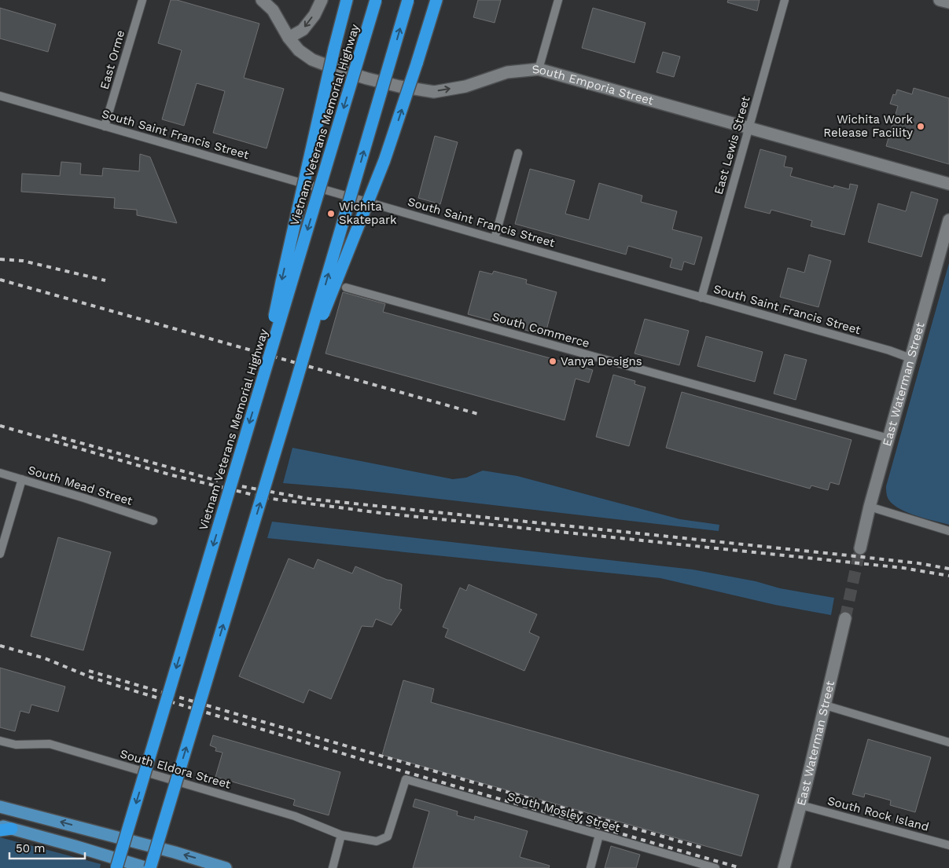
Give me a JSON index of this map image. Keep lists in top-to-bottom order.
{
  "streets": {
    "highway": ["Vietnam Veterans Memorial Highway"],
    "street": [
      "East Orme",
      "South Emporia Street",
      "South Saint Francis Street",
      "East Lewis Street",
      "South Commerce",
      "East Waterman Street",
      "South Mead Street",
      "South Eldora Street",
      "South Mosley Street",
      "South Rock Island"
    ]
  },
  "crossings": [
    ["East Orme", "South Saint Francis Street"],
    ["South Emporia Street", "East Lewis Street"],
    ["South Saint Francis Street", "East Lewis Street"],
    ["South Saint Francis Street", "East Waterman Street"],
    ["South Commerce", "East Waterman Street"],
    ["East Waterman Street", "South Rock Island"],
    ["South Eldora Street", "South Mosley Street"]
  ],
  "places": ["Wichita Work Release Facility", "Wichita Skatepark", "Vanya Designs"],
  "scale_bar": "50 m"
}
